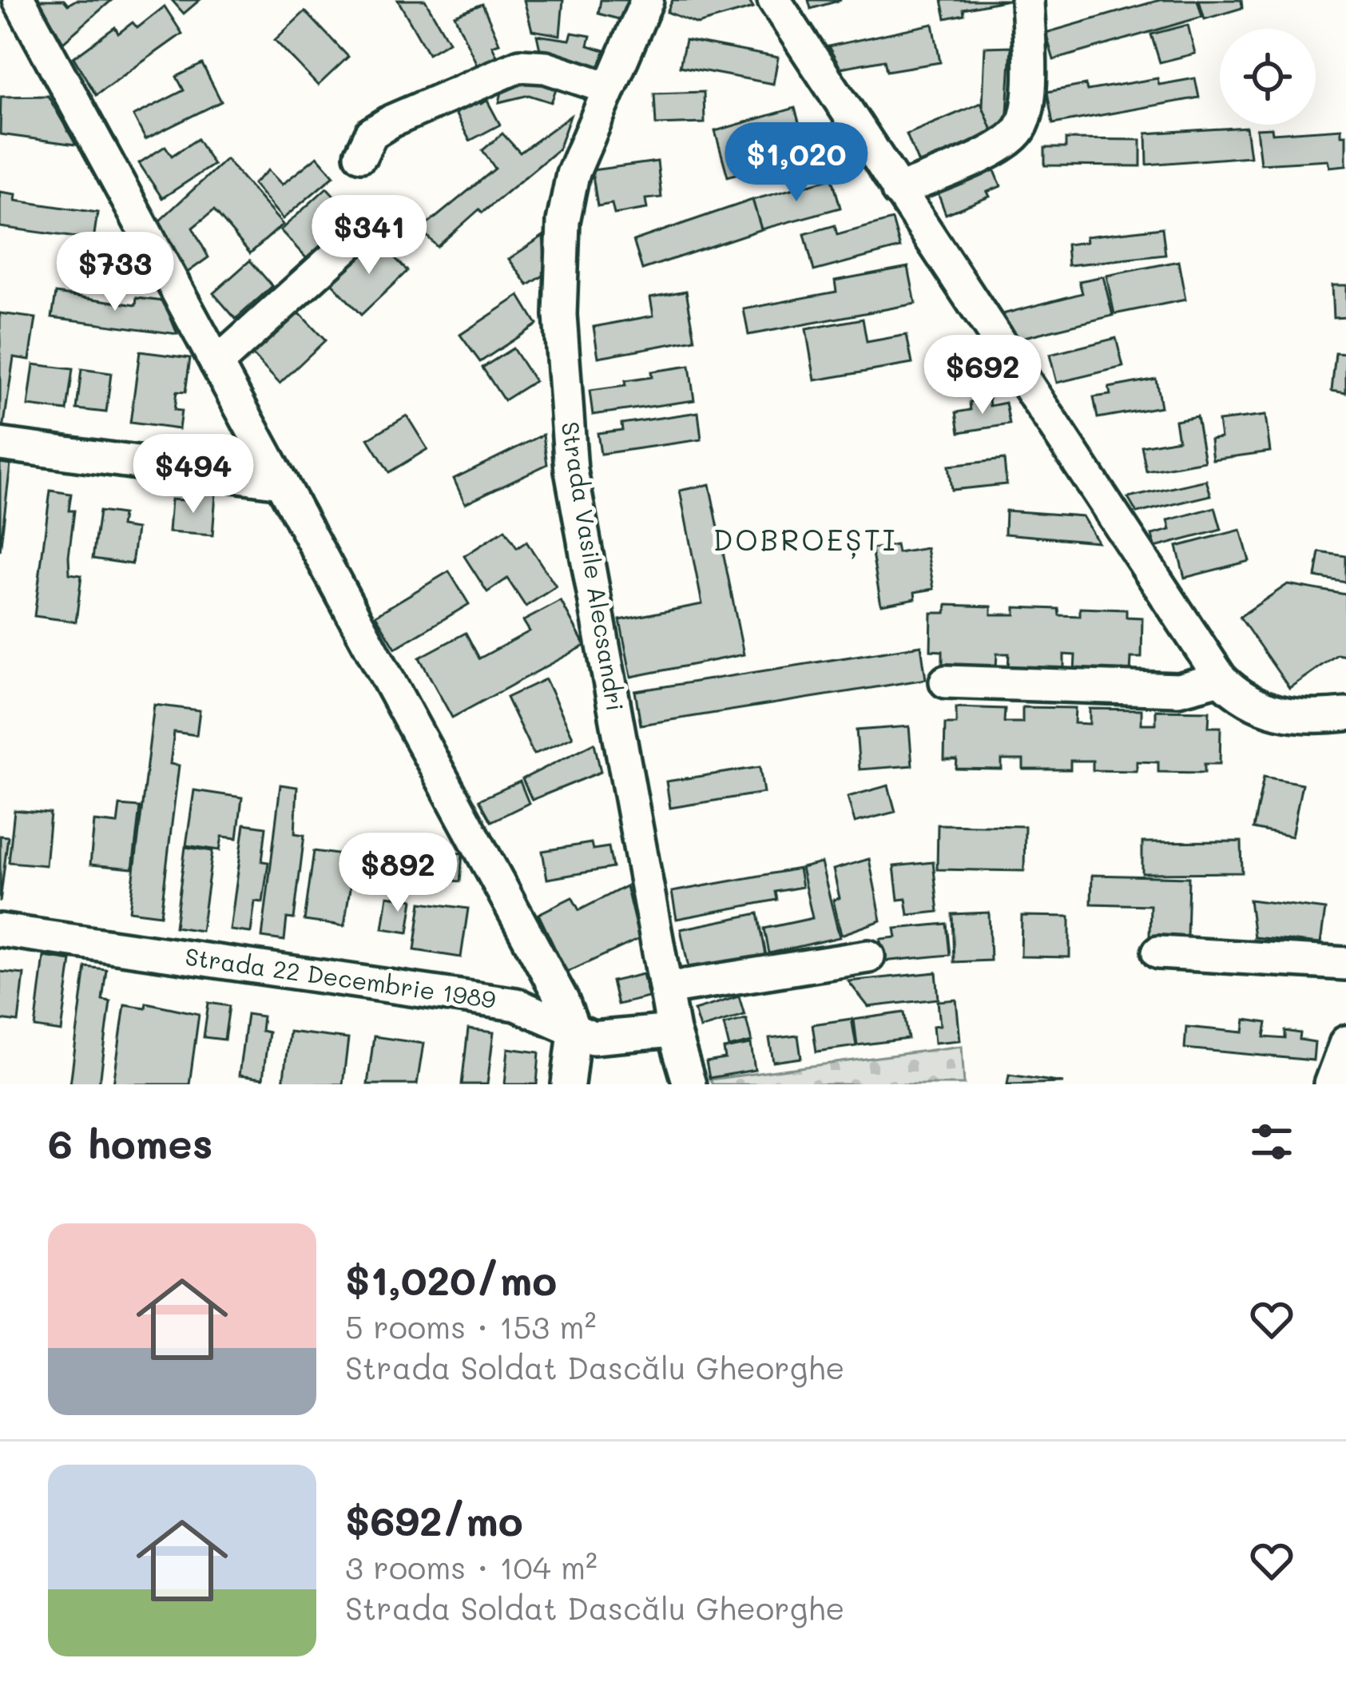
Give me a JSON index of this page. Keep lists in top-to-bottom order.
{
  "streets": {
    "street": ["Strada Vasile Alecsandri", "Strada 22 Decembrie 1989"]
  },
  "crossings": [
    ["Strada Vasile Alecsandri", "Strada 22 Decembrie 1989"]
  ],
  "districts": ["DOBROEȘTI"],
  "page": {
    "price": [
      "$1,020",
      "$341",
      "$733",
      "$692",
      "$494",
      "$892"
    ],
    "heading": "6 homes",
    "list": [
      {
        "name": "$1,020/mo",
        "note": "5 rooms · 153 m² · Strada Soldat Dascălu Gheorghe"
      },
      {
        "name": "$692/mo",
        "note": "3 rooms · 104 m² · Strada Soldat Dascălu Gheorghe"
      }
    ]
  }
}
